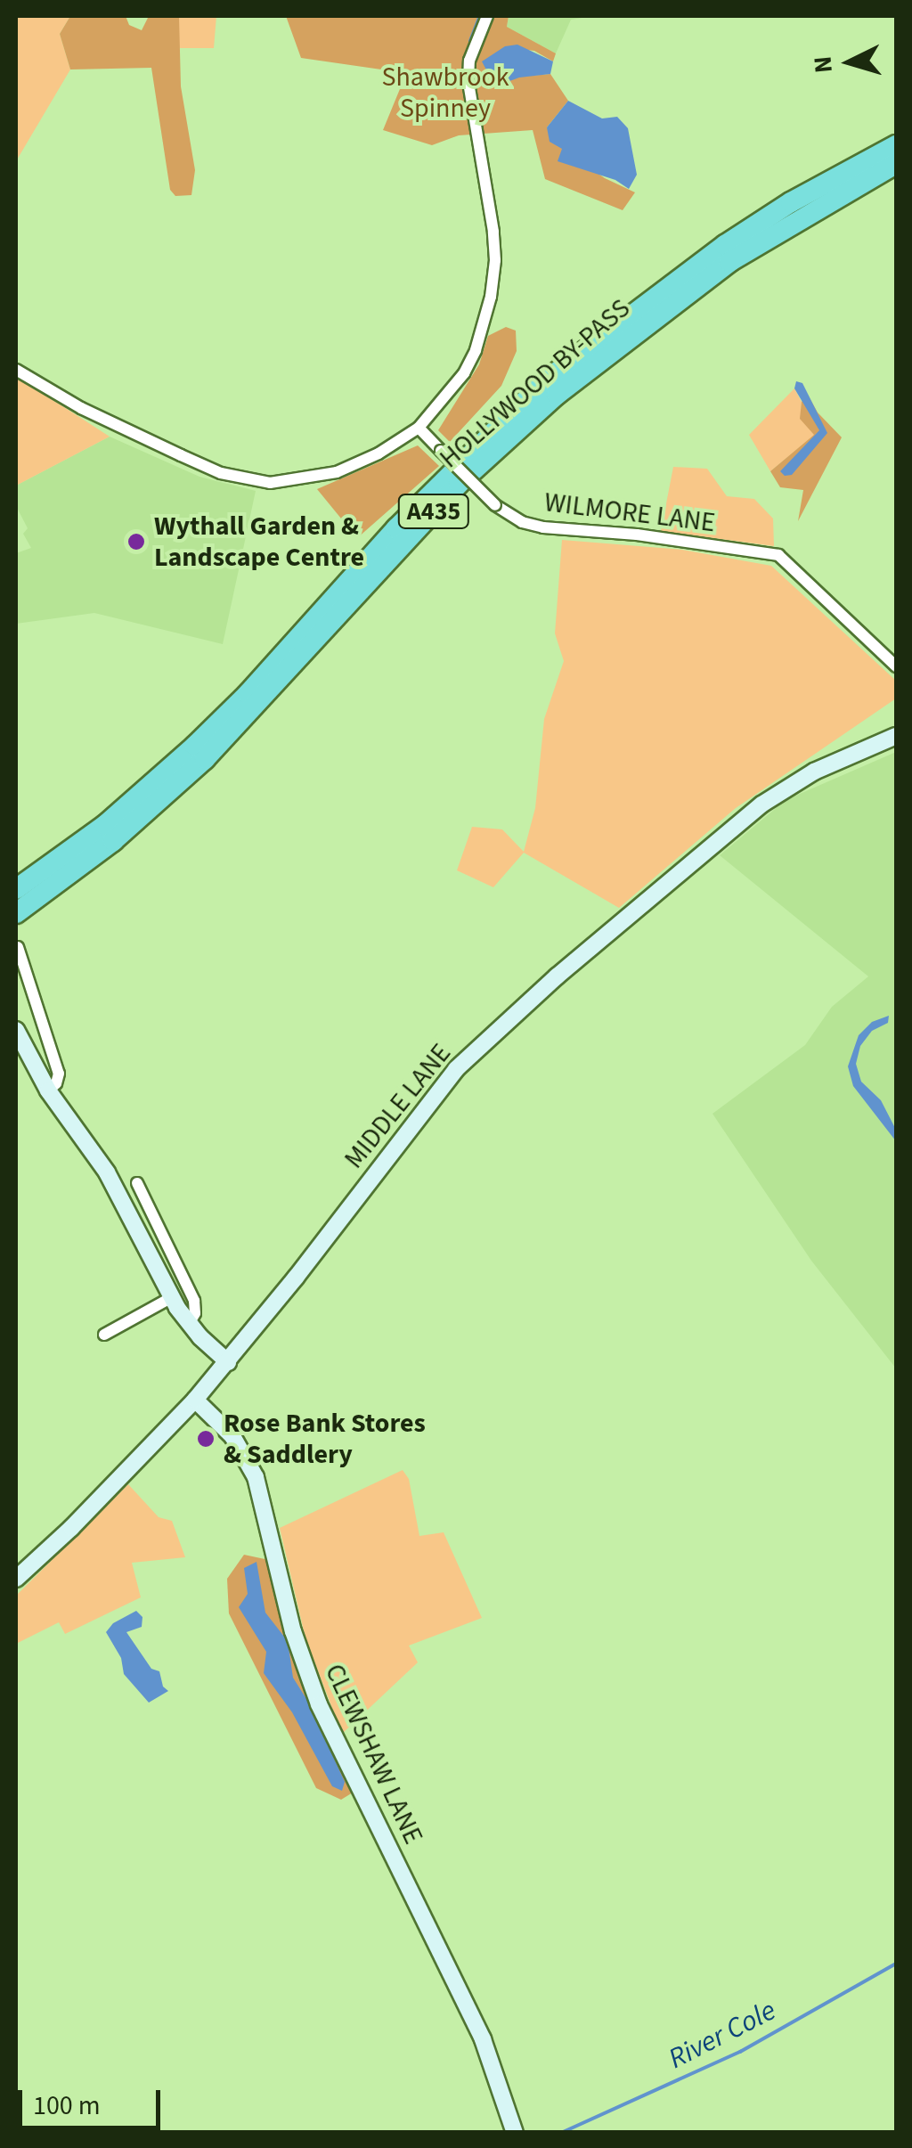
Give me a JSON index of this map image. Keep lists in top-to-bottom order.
{
  "streets": {
    "highway": ["HOLLYWOOD BY-PASS", "A435"],
    "street": ["WILMORE LANE", "MIDDLE LANE", "CLEWSHAW LANE"]
  },
  "crossings": [
    ["MIDDLE LANE", "CLEWSHAW LANE"]
  ],
  "water": ["River Cole"],
  "parks": ["Shawbrook Spinney"],
  "places": ["Wythall Garden & Landscape Centre", "Rose Bank Stores & Saddlery"],
  "scale_bar": "100 m",
  "north": "left"
}
